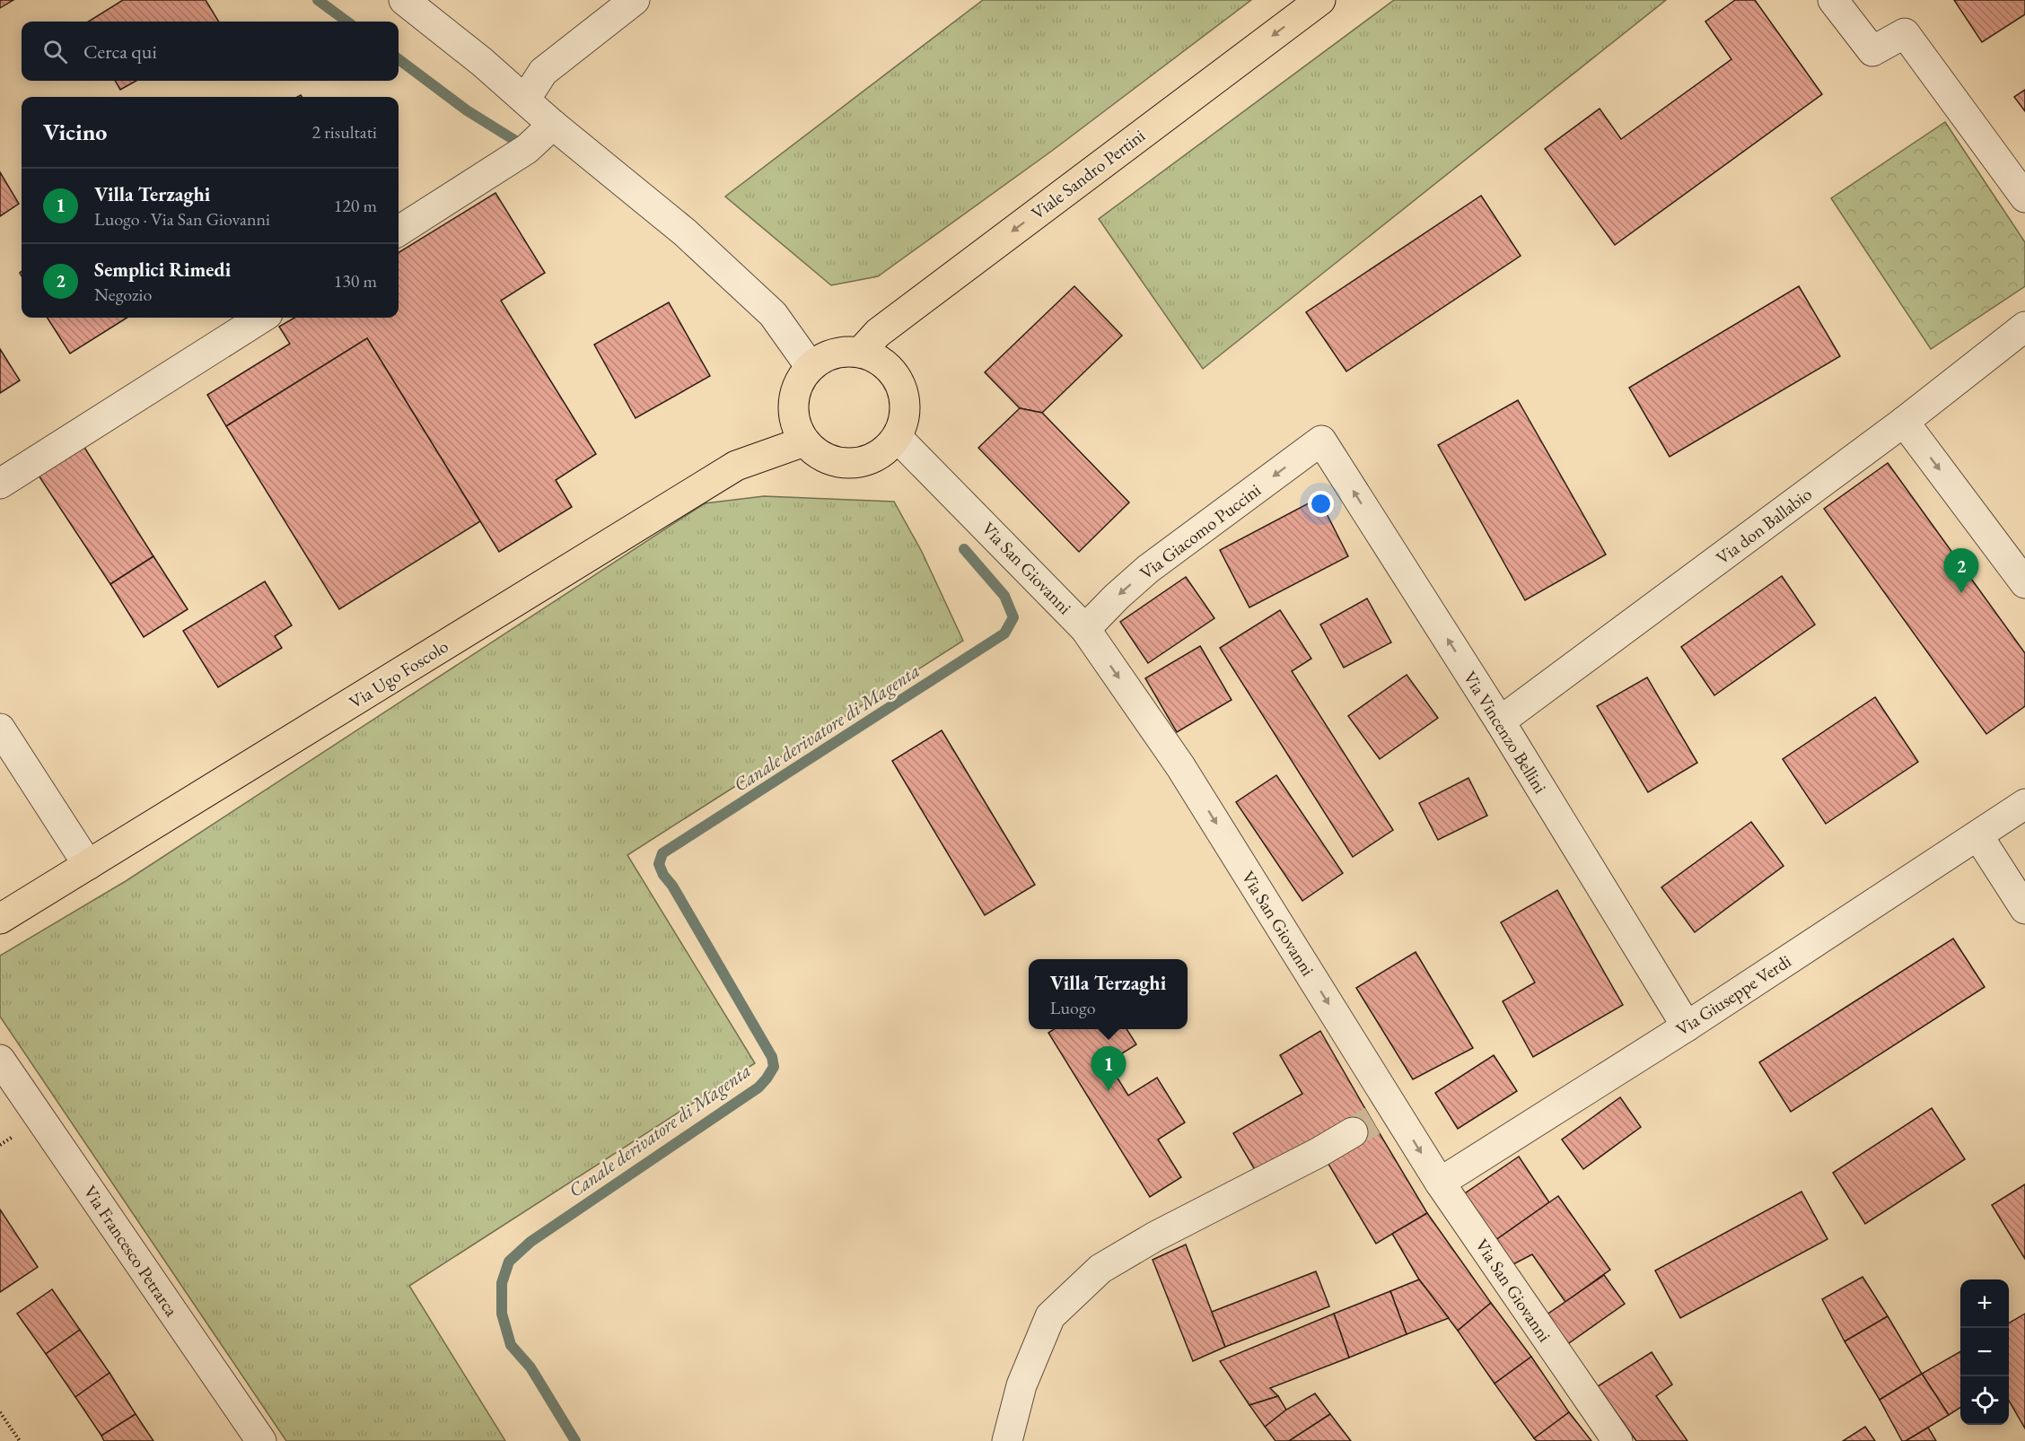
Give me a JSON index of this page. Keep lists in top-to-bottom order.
{
  "streets": {
    "main road": ["Viale Sandro Pertini", "Via Ugo Foscolo"],
    "street": [
      "Via don Ballabio",
      "Via Giacomo Puccini",
      "Via San Giovanni",
      "Via Vincenzo Bellini",
      "Via Giuseppe Verdi",
      "Via Francesco Petrarca"
    ]
  },
  "crossings": [
    ["Viale Sandro Pertini", "Via San Giovanni"],
    ["Viale Sandro Pertini", "Via Ugo Foscolo"],
    ["Via don Ballabio", "Via Vincenzo Bellini"],
    ["Via Giacomo Puccini", "Via San Giovanni"],
    ["Via Giacomo Puccini", "Via Vincenzo Bellini"],
    ["Via San Giovanni", "Via Ugo Foscolo"],
    ["Via San Giovanni", "Via Giuseppe Verdi"],
    ["Via Vincenzo Bellini", "Via Giuseppe Verdi"]
  ],
  "one_way": [
    "Viale Sandro Pertini",
    "Via Giacomo Puccini",
    "Via San Giovanni",
    "Via Vincenzo Bellini"
  ],
  "water": ["Canale derivatore di Magenta"],
  "page": {
    "search": "Cerca qui",
    "heading": ["Vicino", "2 risultati"],
    "list": [
      {
        "mark": "1",
        "name": "Villa Terzaghi",
        "note": "Luogo · Via San Giovanni",
        "value": "120 m"
      },
      {
        "mark": "2",
        "name": "Semplici Rimedi",
        "note": "Negozio",
        "value": "130 m"
      }
    ],
    "pins": ["2", "1"],
    "popup": ["Villa Terzaghi", "Luogo"],
    "map_buttons": ["+", "−"]
  }
}
